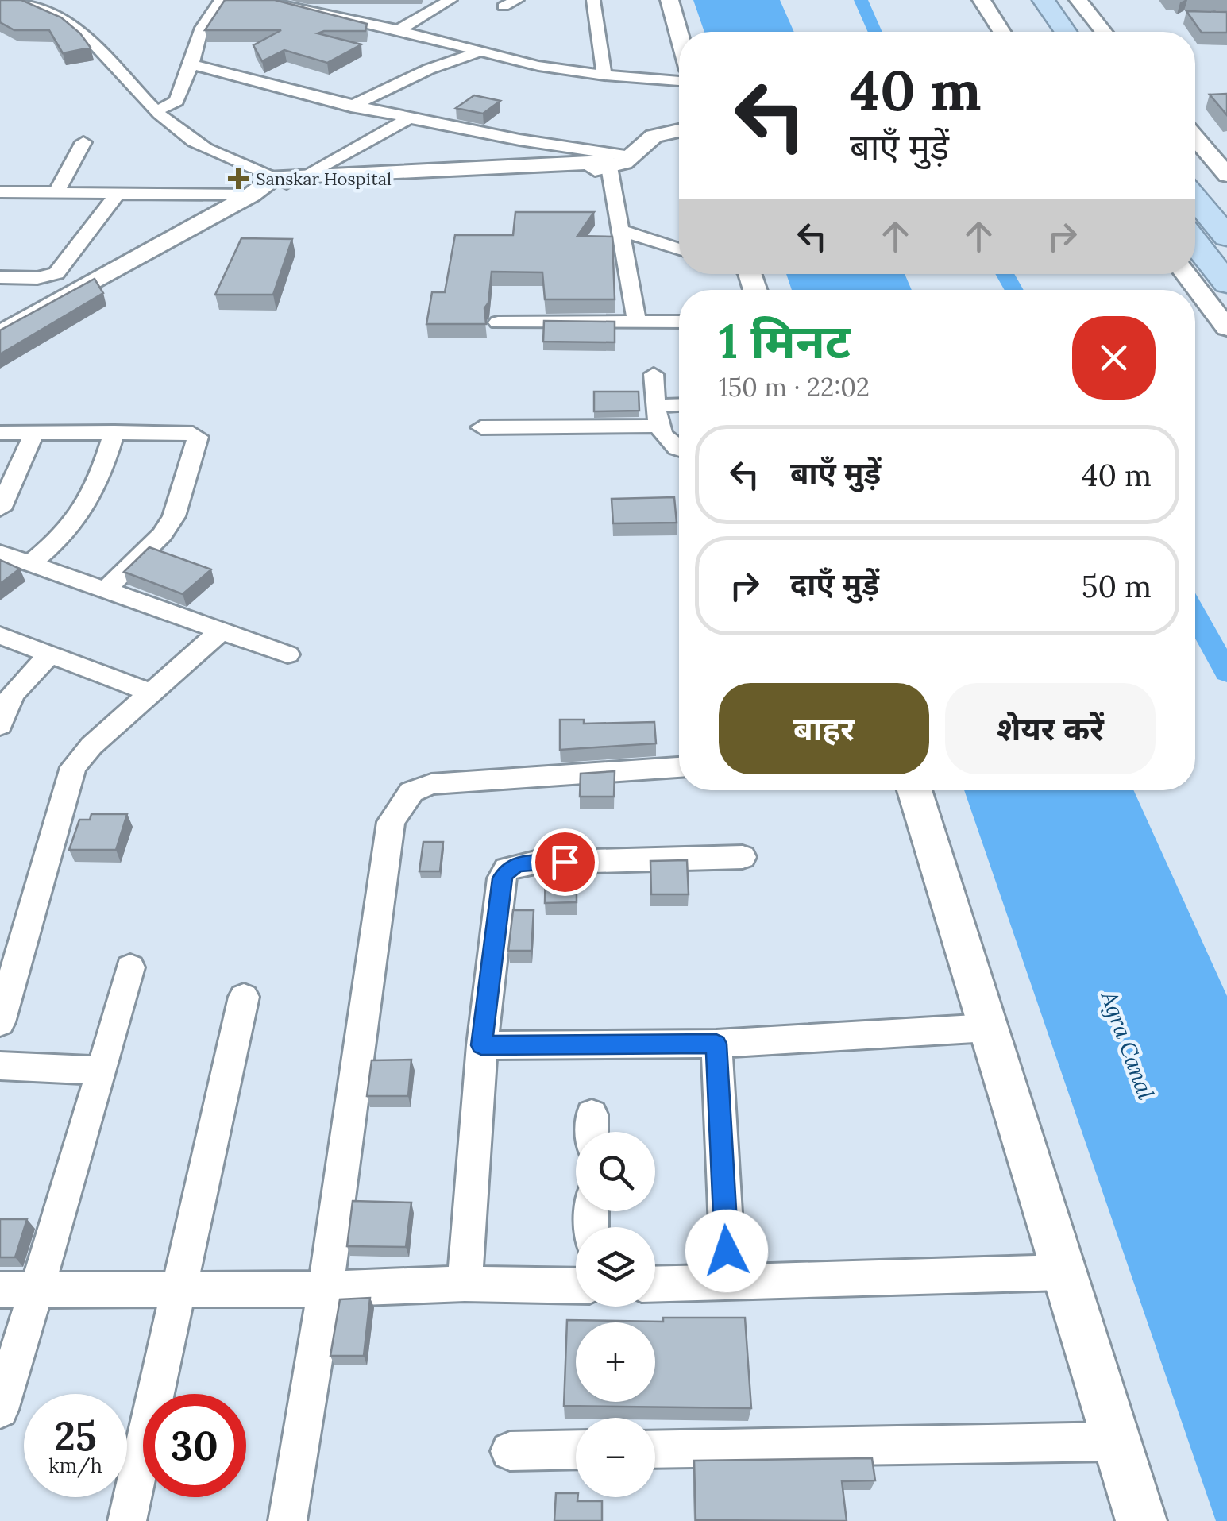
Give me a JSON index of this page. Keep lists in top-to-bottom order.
{
  "water": ["Agra Canal"],
  "places": {
    "health": ["Sanskar Hospital"]
  },
  "page": {
    "turn": ["40 m", "बाएँ मुड़ें"],
    "heading": ["1 मिनट", "150 m · 22:02"],
    "list": [
      {
        "name": "बाएँ मुड़ें",
        "value": "40 m"
      },
      {
        "name": "दाएँ मुड़ें",
        "value": "50 m"
      }
    ],
    "buttons": ["बाहर", "शेयर करें"],
    "map_buttons": ["+", "−"],
    "speed": "25 km/h",
    "limit": "30"
  }
}
